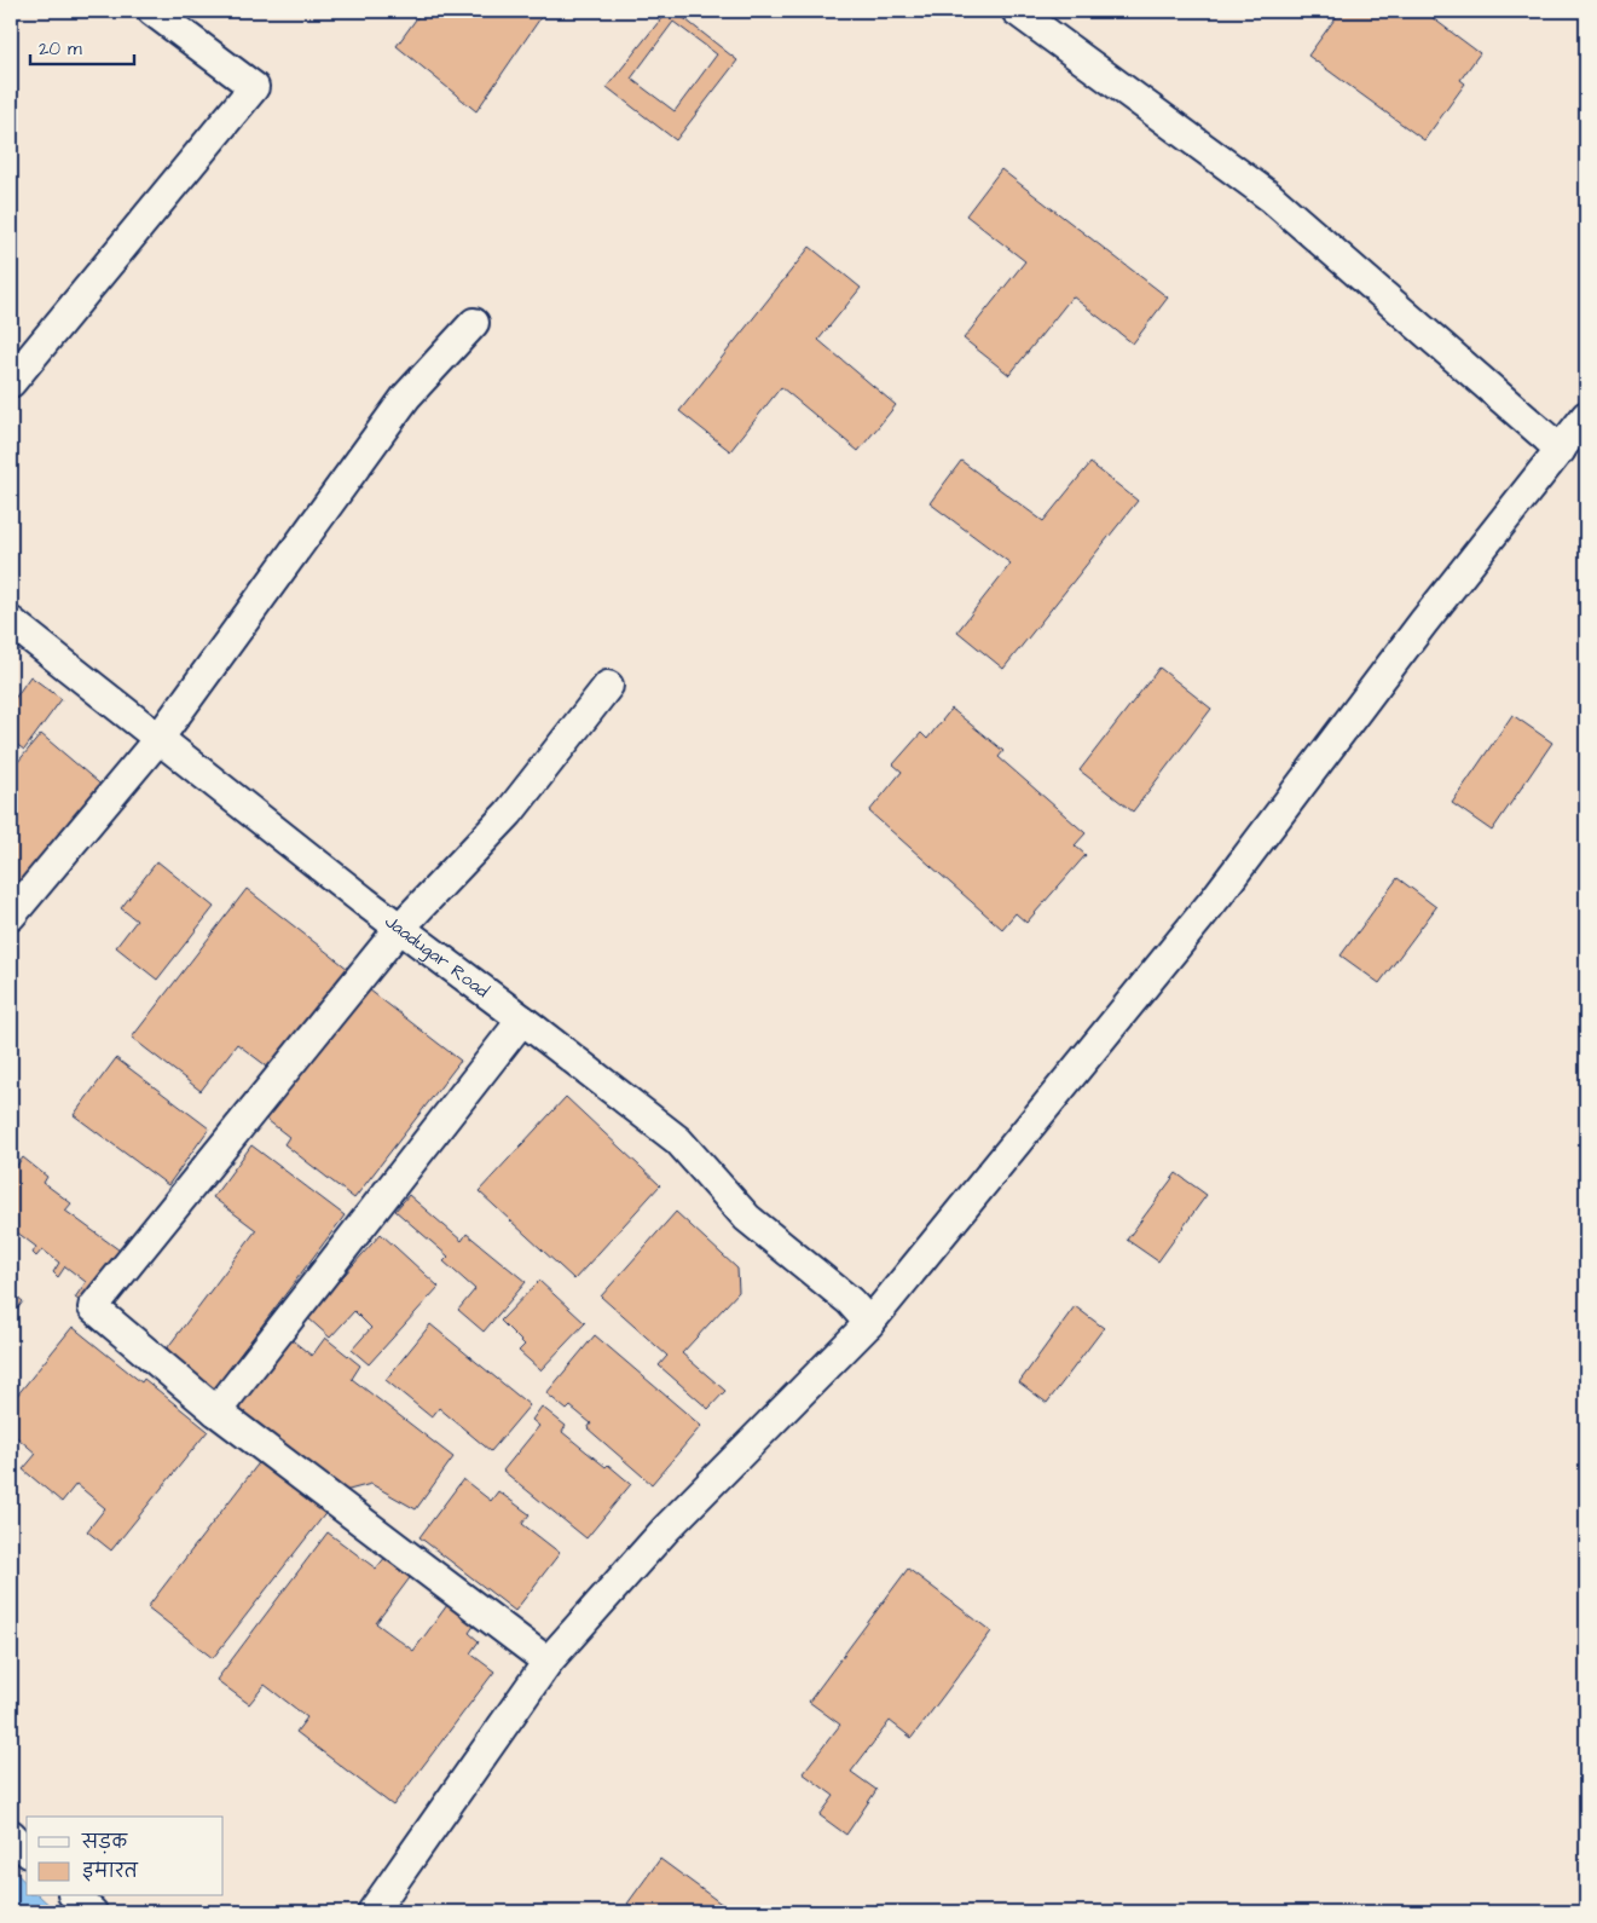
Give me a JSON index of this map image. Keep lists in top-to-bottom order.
{
  "streets": {
    "street": ["Jaadugar Road"]
  },
  "legend": ["सड़क", "इमारत"],
  "scale_bar": "20 m"
}
